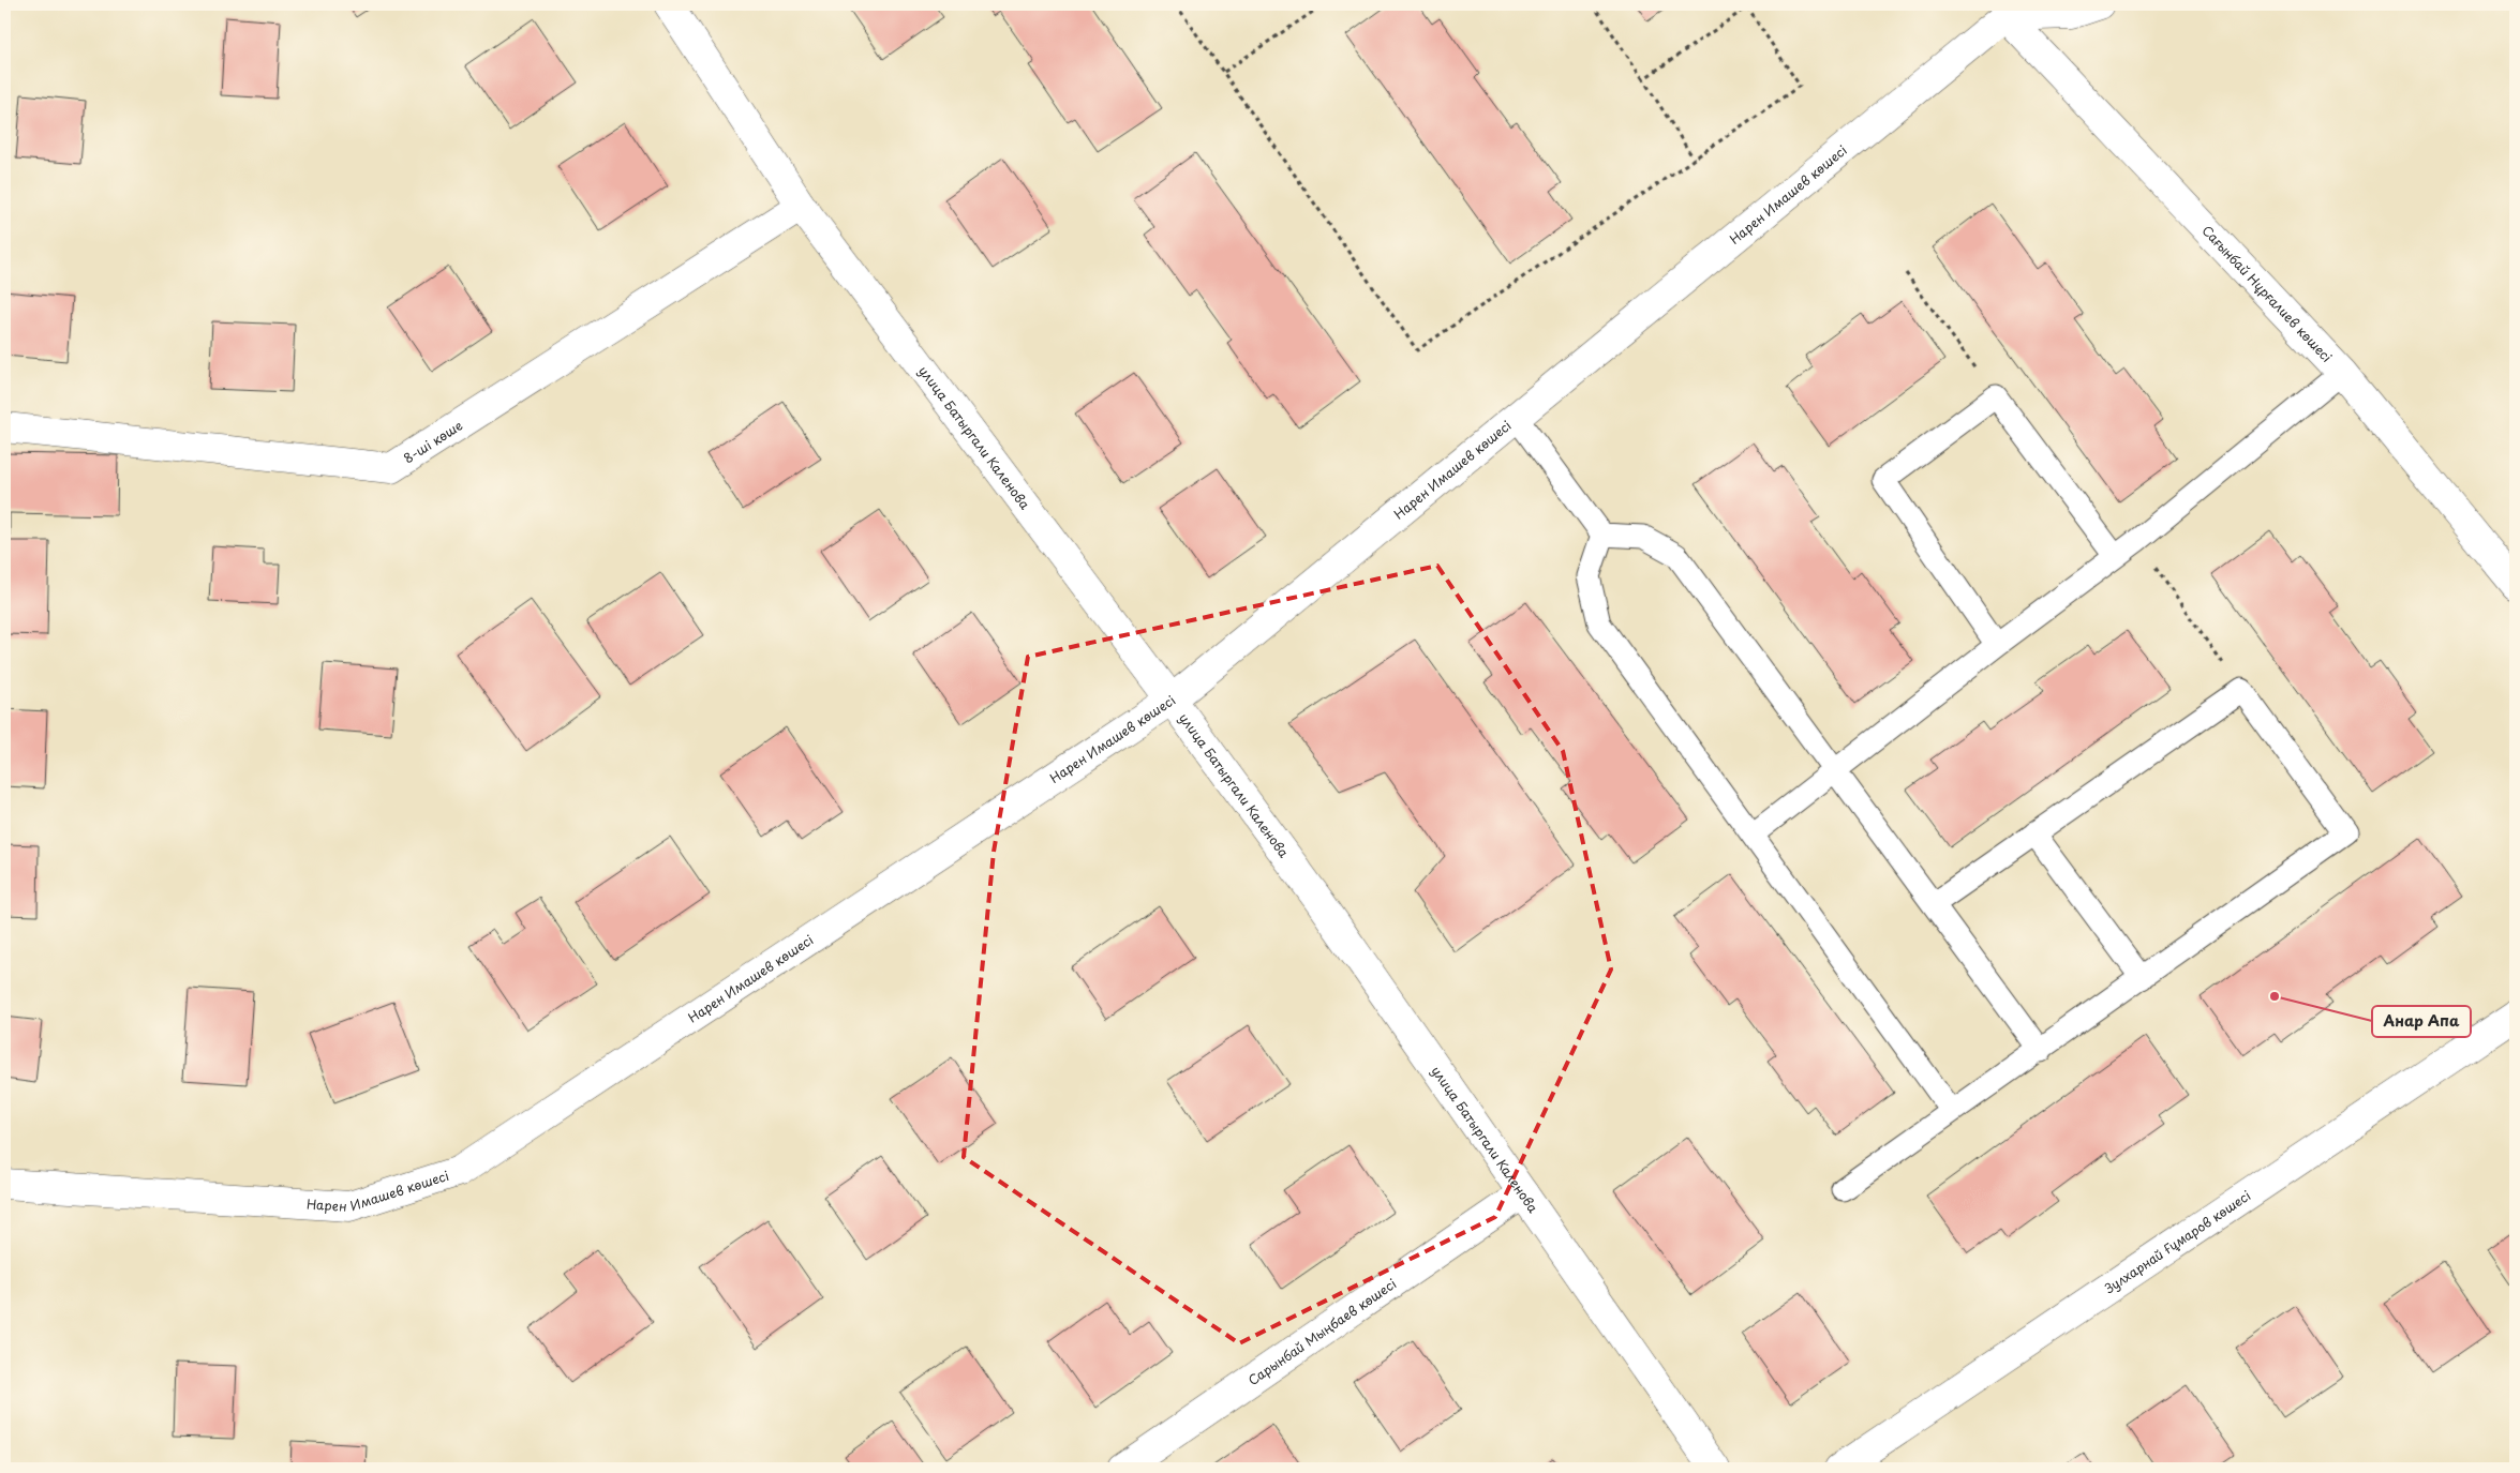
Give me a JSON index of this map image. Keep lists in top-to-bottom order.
{
  "streets": {
    "street": [
      "Нарен Имашев көшесi",
      "Сағынбай Нұрғалиев көшесі",
      "улица Батыргали Каленова",
      "8-шi көше",
      "Зулхарнай Ғұмаров көшесі",
      "Сарынбай Мыңбаев көшесі"
    ]
  },
  "crossings": [
    ["Нарен Имашев көшесi", "Сағынбай Нұрғалиев көшесі"],
    ["Нарен Имашев көшесi", "улица Батыргали Каленова"],
    ["улица Батыргали Каленова", "8-шi көше"],
    ["улица Батыргали Каленова", "Сарынбай Мыңбаев көшесі"]
  ],
  "places": ["Анар Апа"]
}
